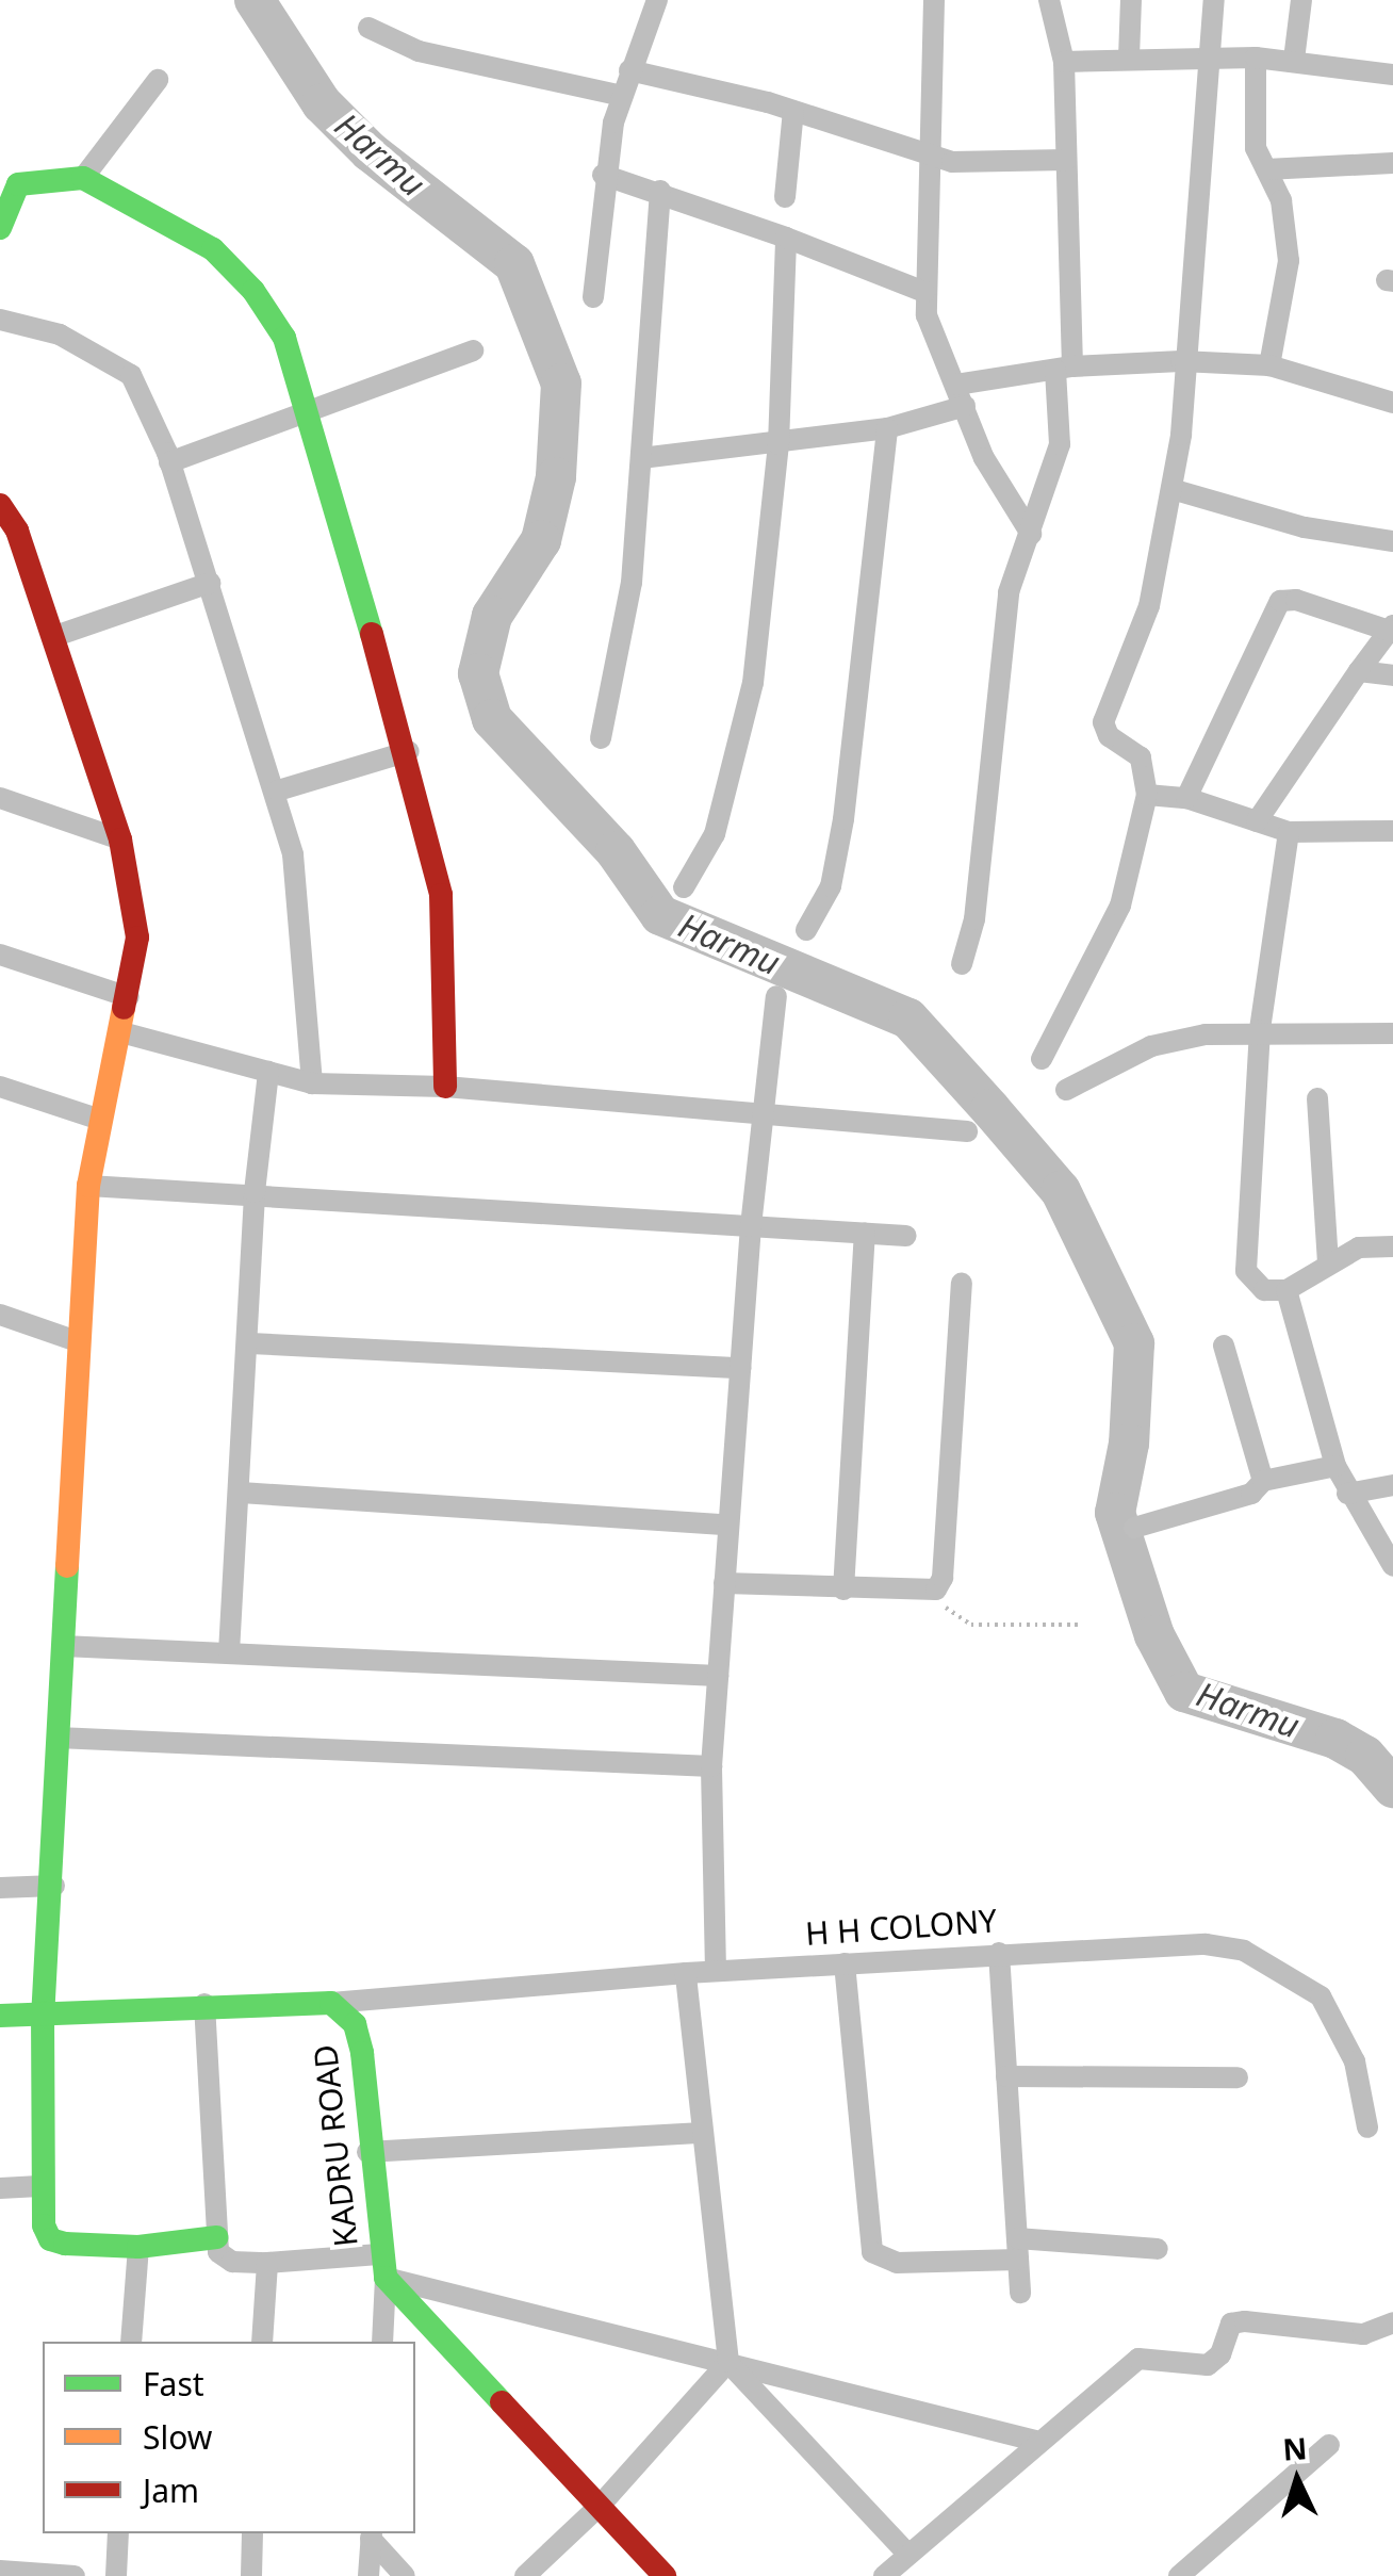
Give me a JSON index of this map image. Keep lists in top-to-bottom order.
{
  "streets": {
    "street": ["H H COLONY", "KADRU ROAD"]
  },
  "crossings": [
    ["H H COLONY", "KADRU ROAD"]
  ],
  "water": ["Harmu"],
  "legend": ["Fast", "Slow", "Jam"],
  "north": "top"
}
